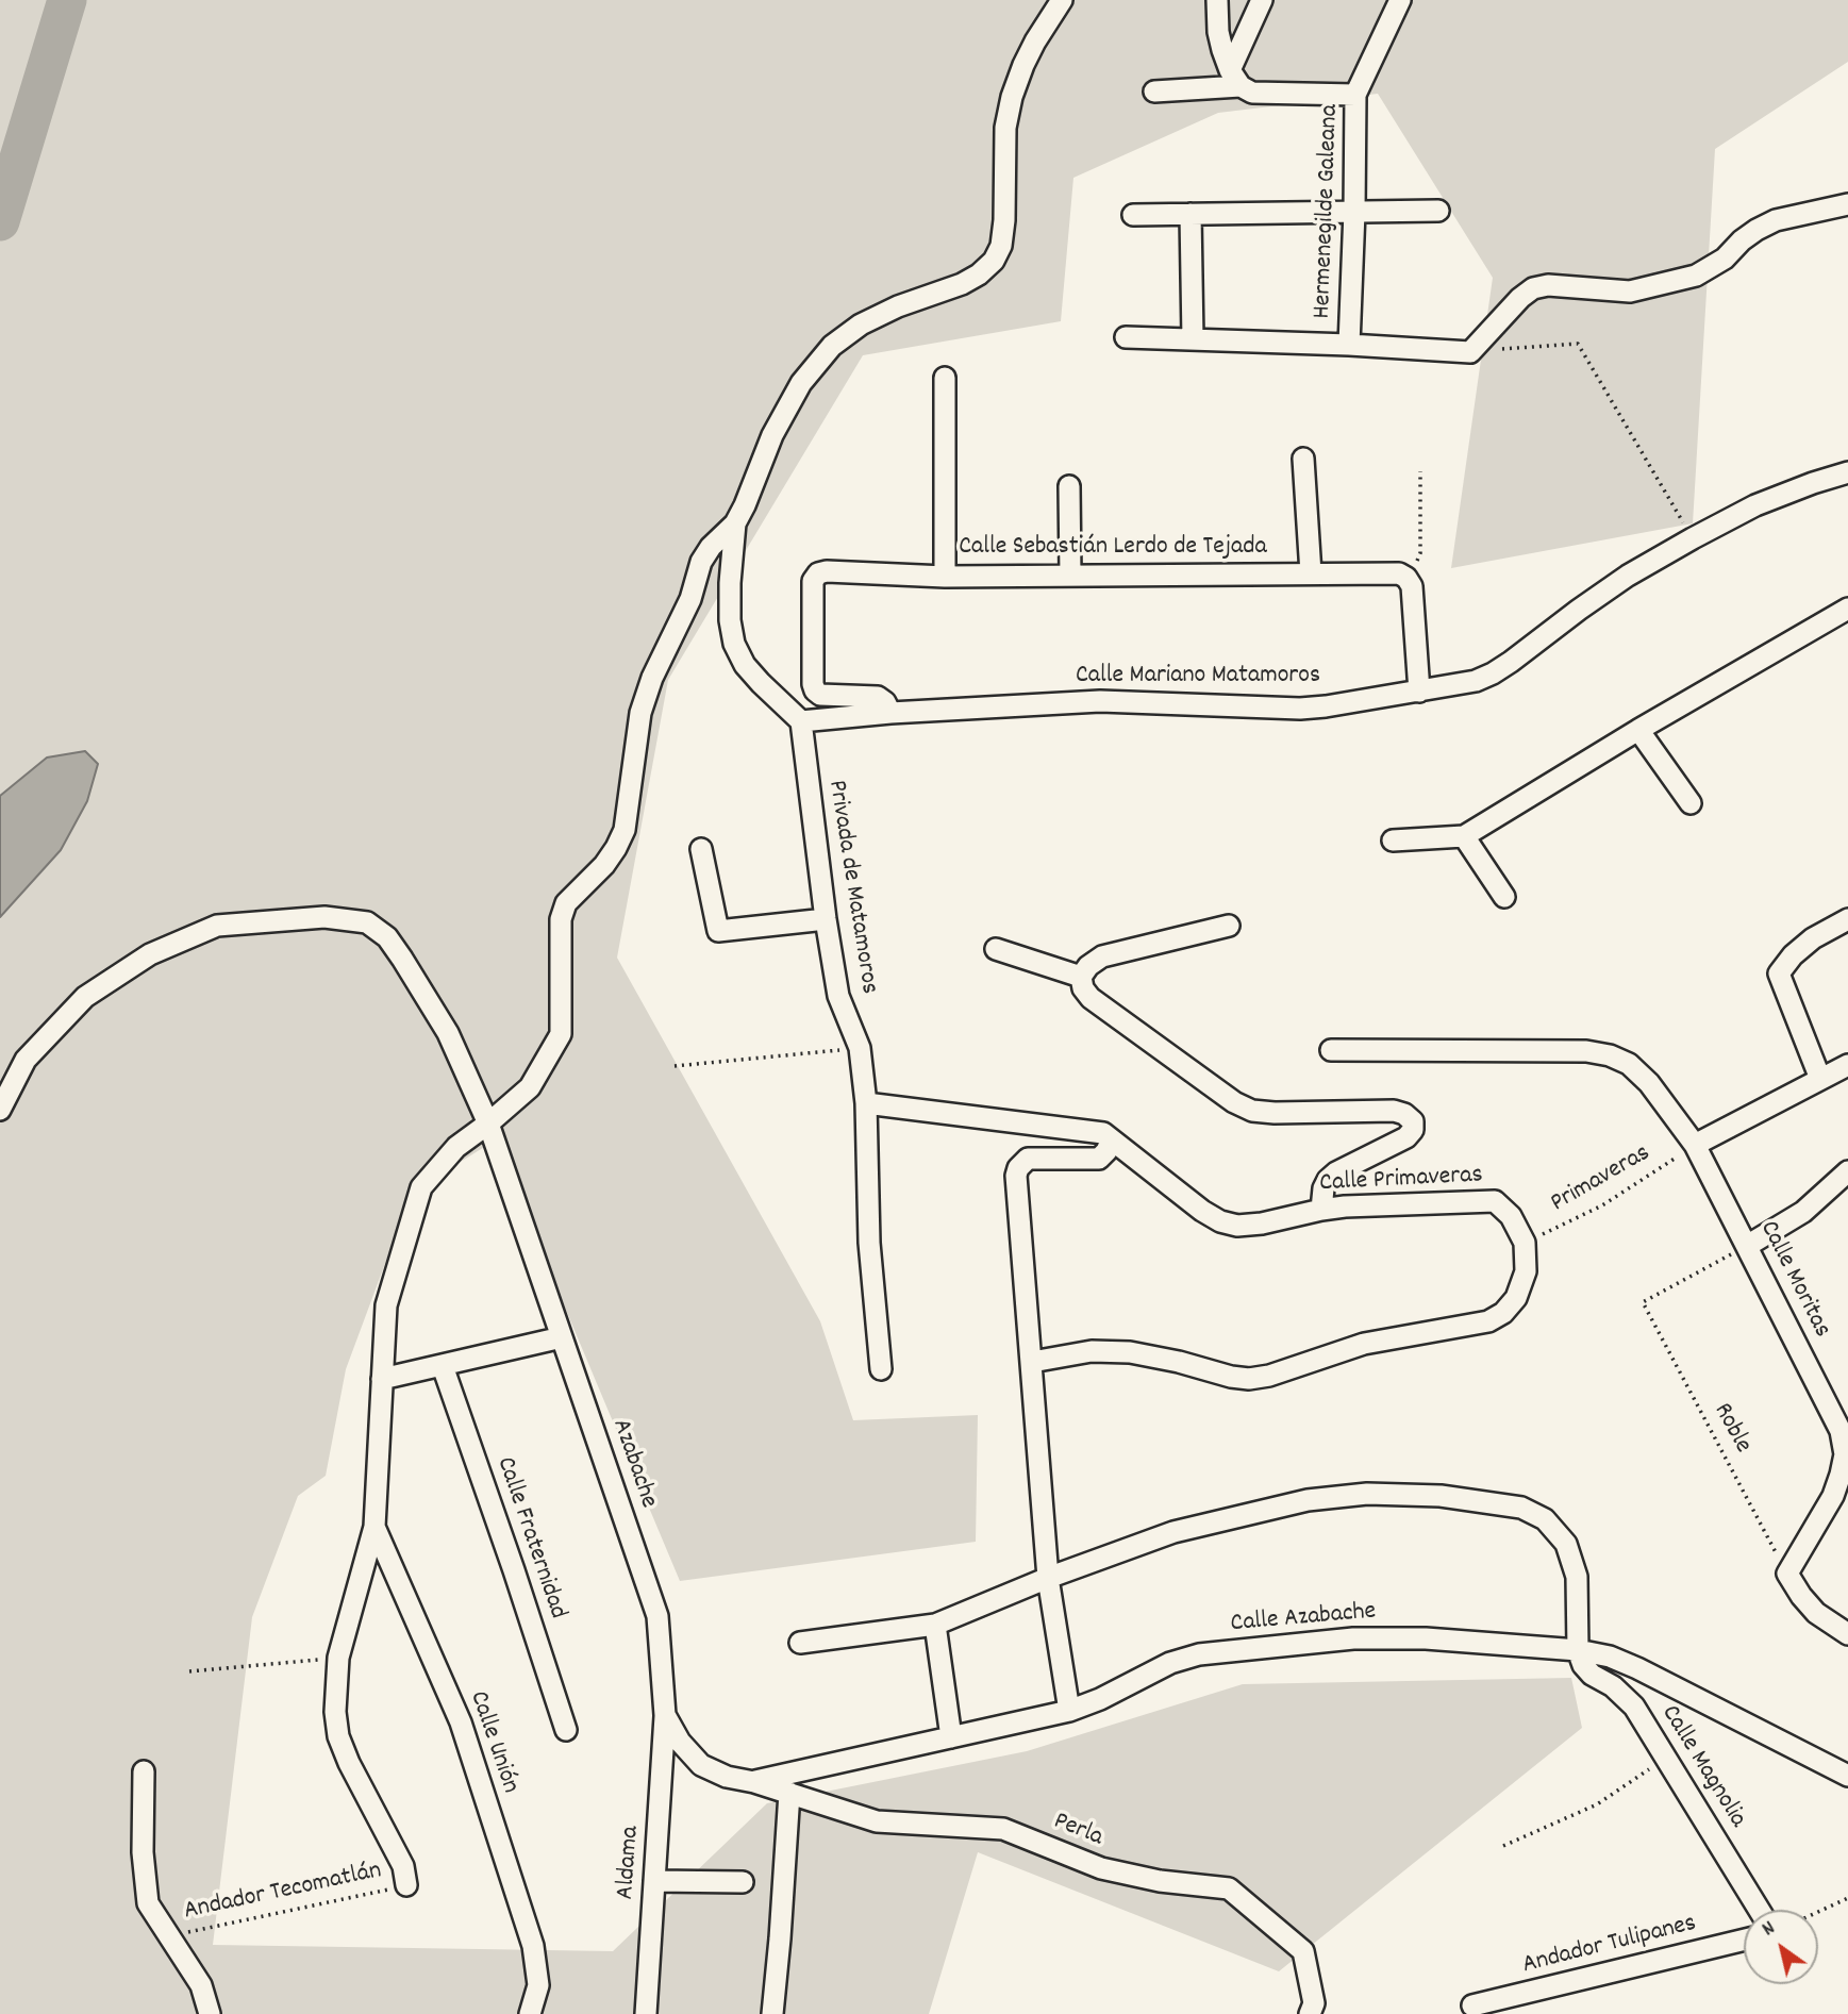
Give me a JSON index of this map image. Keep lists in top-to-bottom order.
{
  "streets": {
    "street": [
      "Hermenegilde Galeana",
      "Calle Sebastián Lerdo de Tejada",
      "Calle Mariano Matamoros",
      "Privada de Matamoros",
      "Calle Primaveras",
      "Calle Moritas",
      "Azabache",
      "Calle Fraternidad",
      "Calle Azabache",
      "Calle Unión",
      "Calle Magnolia",
      "Perla",
      "Aldama",
      "Andador Tulipanes"
    ],
    "path": ["Primaveras", "Roble", "Andador Tecomatlán"]
  },
  "crossings": [
    ["Calle Sebastián Lerdo de Tejada", "Calle Mariano Matamoros"],
    ["Calle Mariano Matamoros", "Privada de Matamoros"],
    ["Privada de Matamoros", "Calle Primaveras"],
    ["Primaveras", "Calle Primaveras"],
    ["Primaveras", "Calle Moritas"],
    ["Calle Moritas", "Roble"],
    ["Azabache", "Calle Azabache"],
    ["Azabache", "Perla"],
    ["Azabache", "Aldama"],
    ["Calle Azabache", "Calle Magnolia"],
    ["Calle Azabache", "Perla"]
  ],
  "north": "top left"
}
